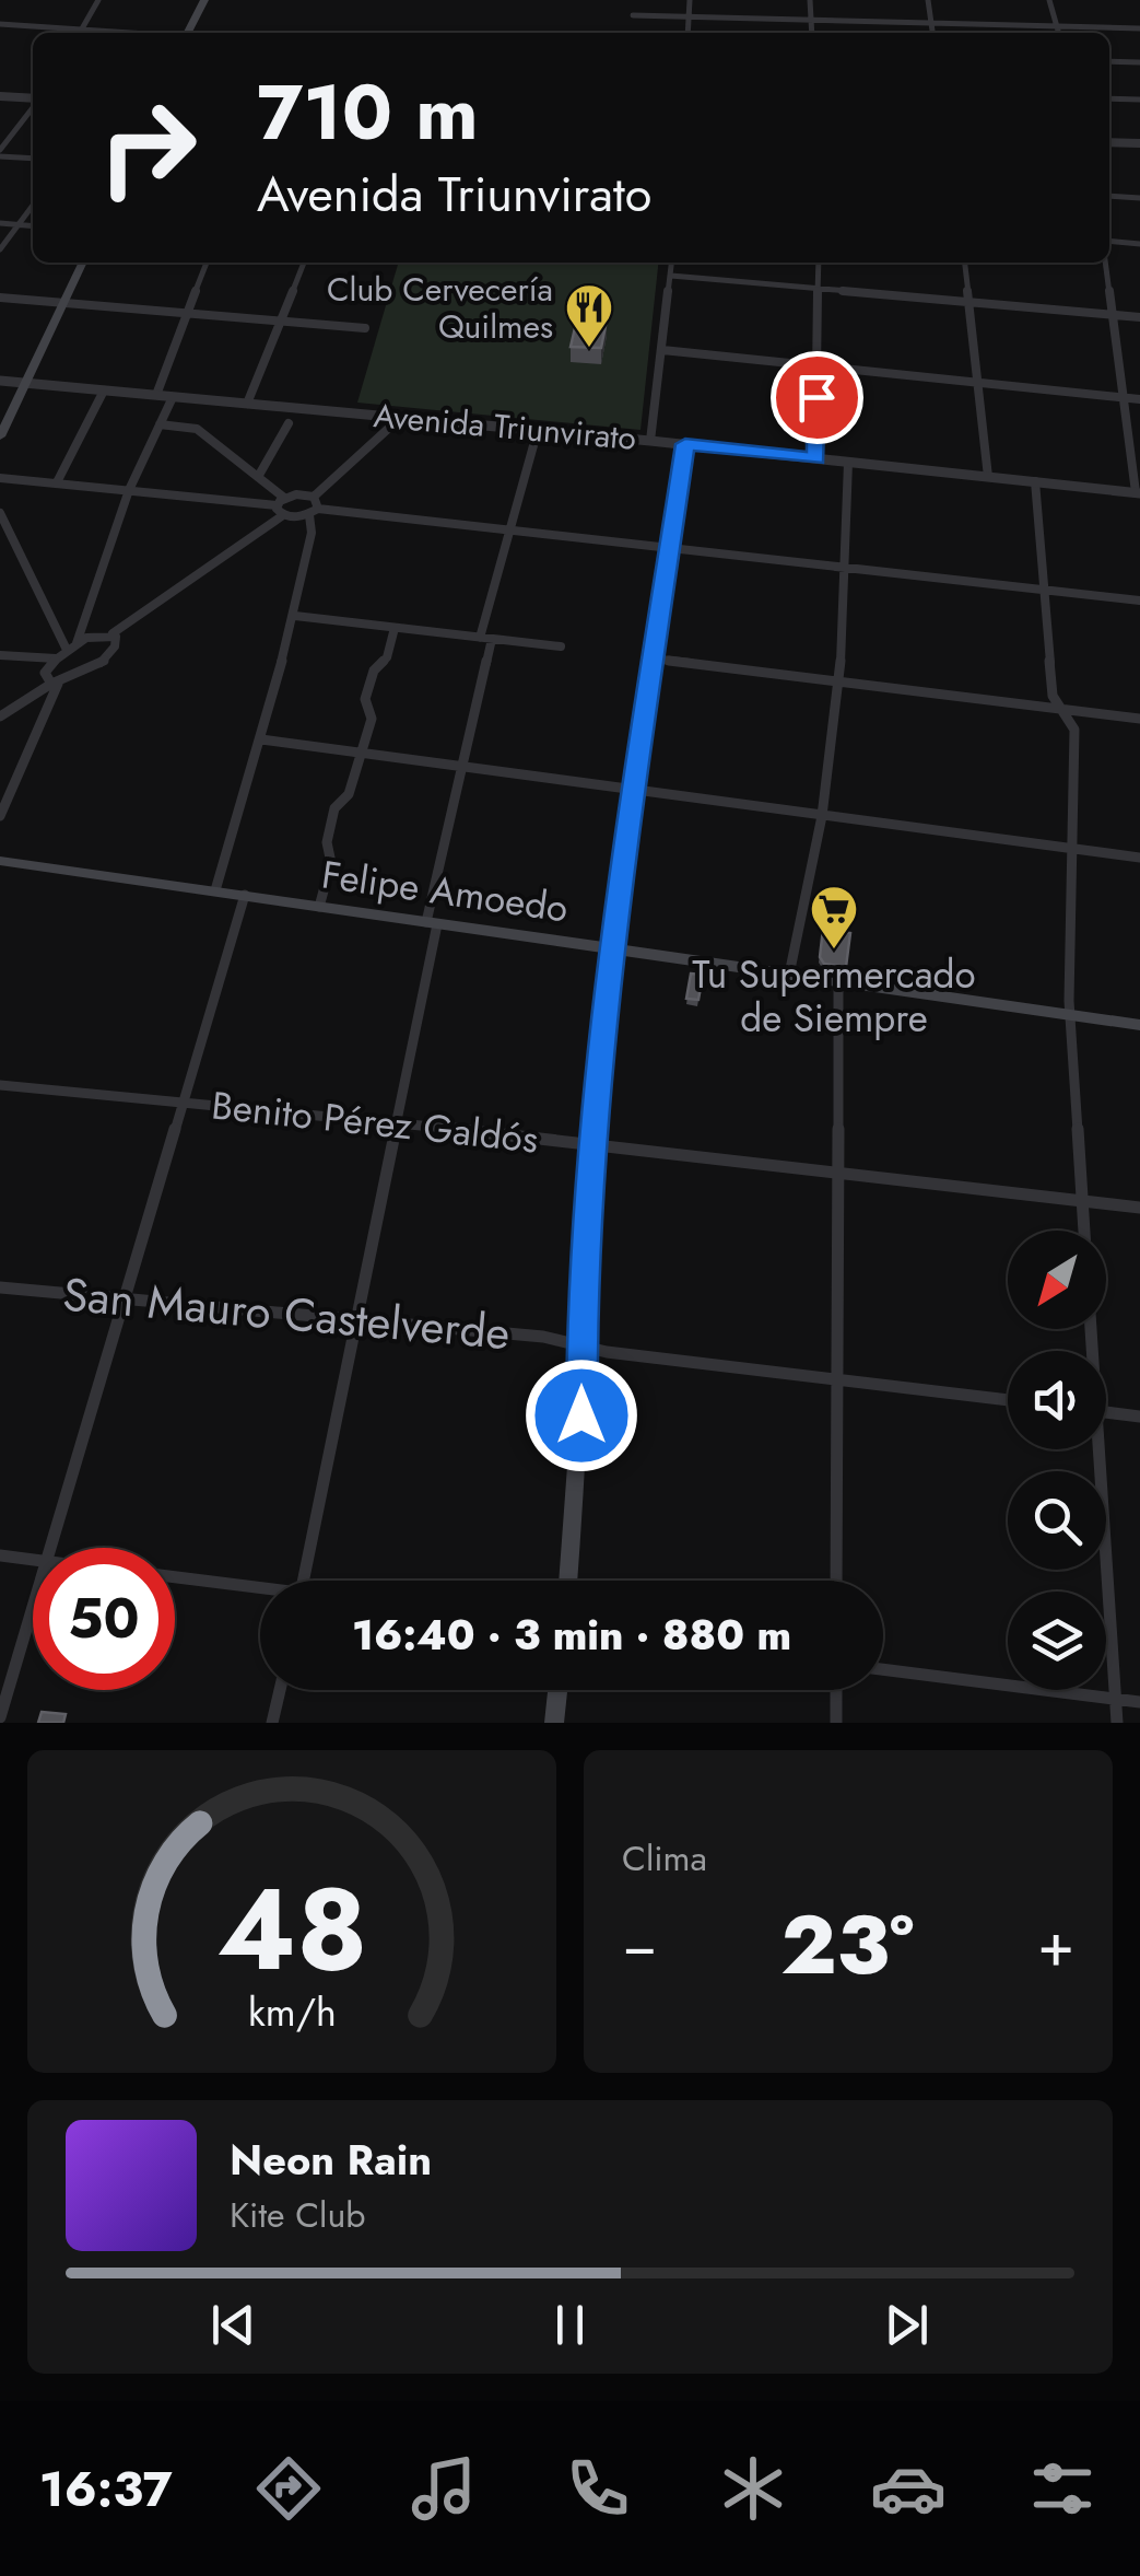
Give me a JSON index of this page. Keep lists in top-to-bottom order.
{
  "streets": {
    "main road": ["Felipe Amoedo"],
    "street": ["Avenida Triunvirato", "Benito Pérez Galdós", "San Mauro Castelverde"]
  },
  "places": {
    "restaurant": ["Club Cervecería Quilmes"],
    "supermarket": ["Tu Supermercado de Siempre"]
  },
  "north": "bottom left",
  "page": {
    "turn": ["710 m", "Avenida Triunvirato"],
    "limit": "50",
    "trip": "16:40 · 3 min · 880 m",
    "tile": "Clima",
    "heat": ["−", "23°", "+"],
    "song": ["Neon Rain", "Kite Club"],
    "tabs": "16:37",
    "gauge": ["48", "km/h"]
  }
}
